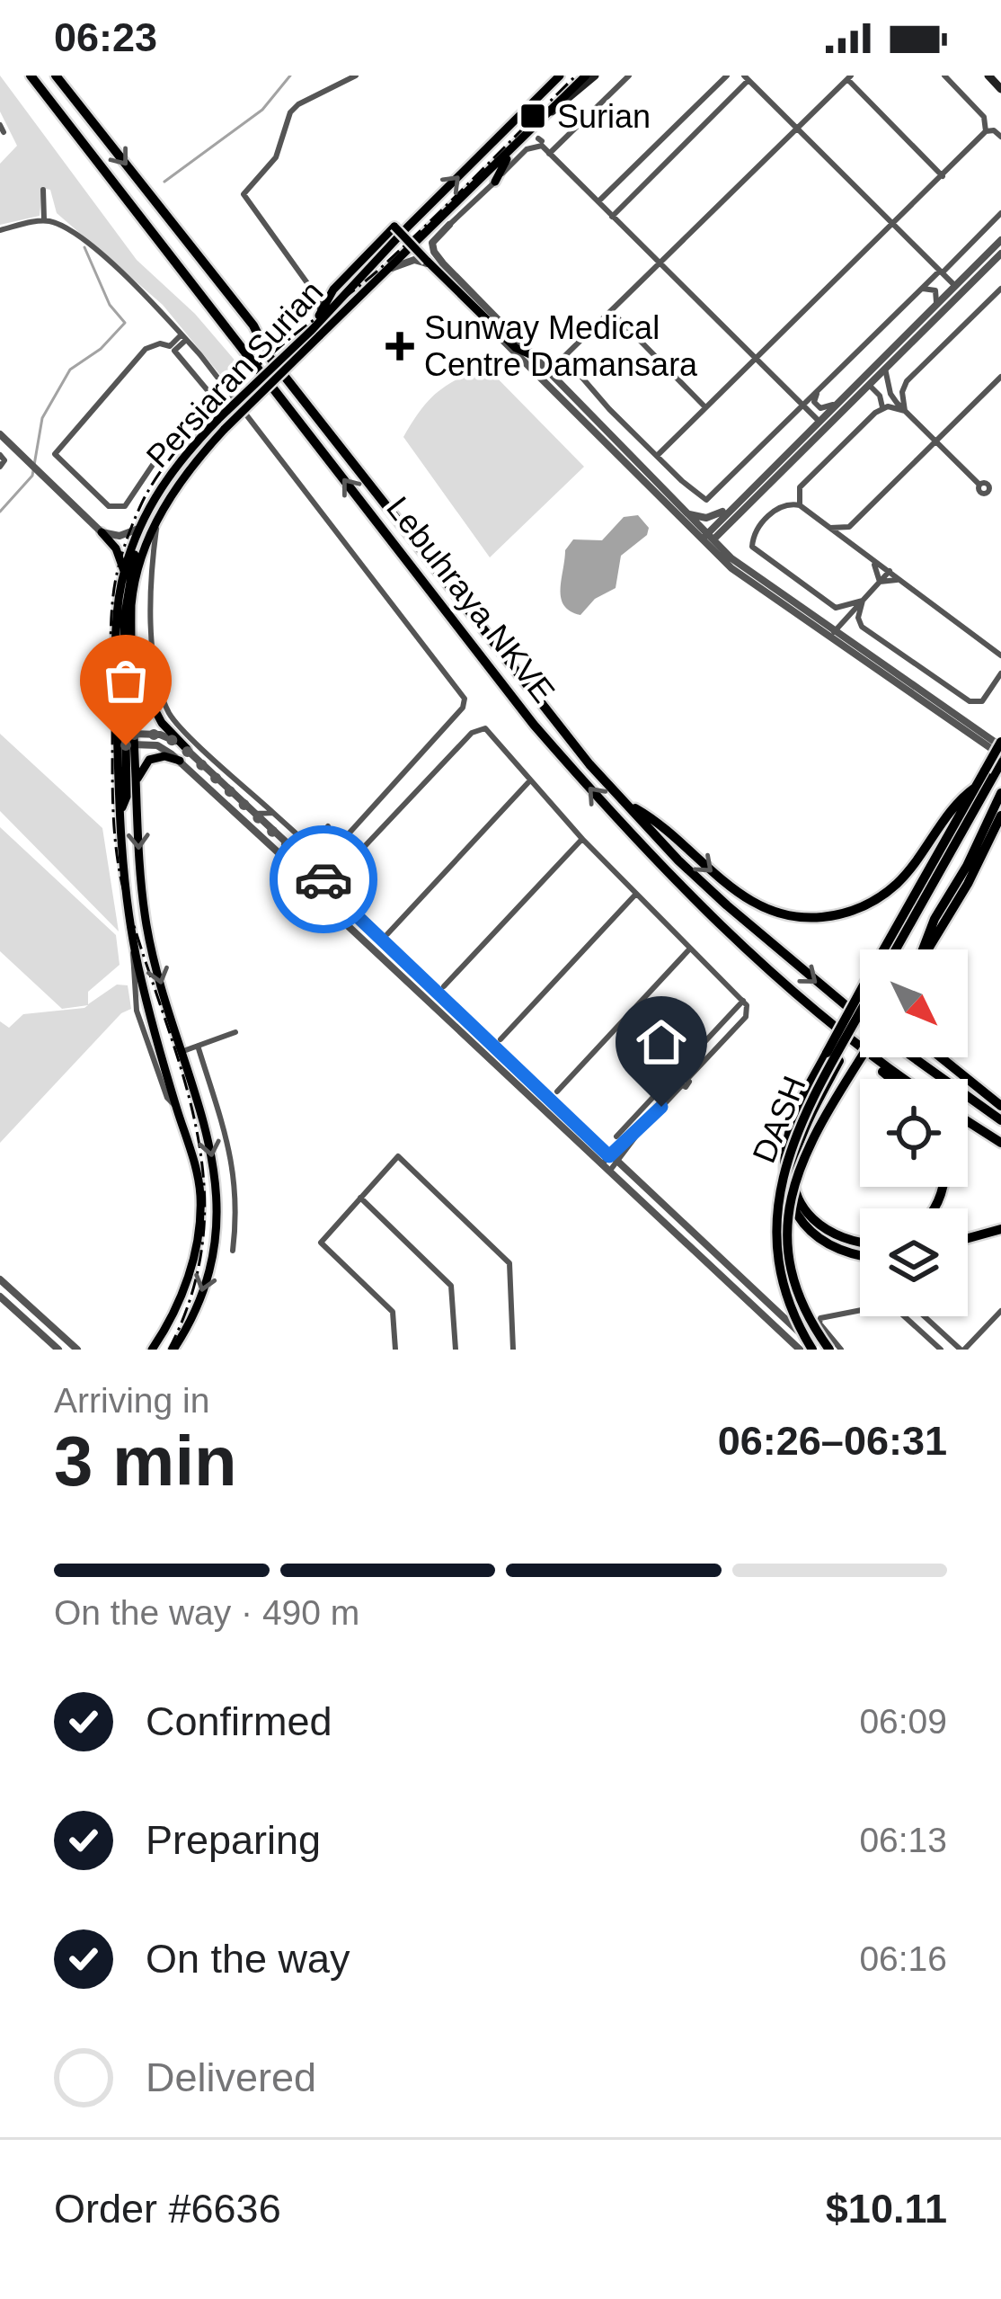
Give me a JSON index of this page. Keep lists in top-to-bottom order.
{
  "streets": {
    "highway": ["Lebuhraya NKVE", "DASH"],
    "main road": ["Persiaran Surian"]
  },
  "places": {
    "transit": ["Surian"],
    "health": ["Sunway Medical Centre Damansara"]
  },
  "north": "bottom right",
  "page": {
    "status": "06:23",
    "heading": ["3 min", "Arriving in", "06:26–06:31"],
    "panel": ["Order #6636", "$10.11"],
    "bar": "On the way · 490 m",
    "list": [
      ["Confirmed", "06:09"],
      ["Preparing", "06:13"],
      ["On the way", "06:16"],
      "Delivered"
    ]
  }
}
